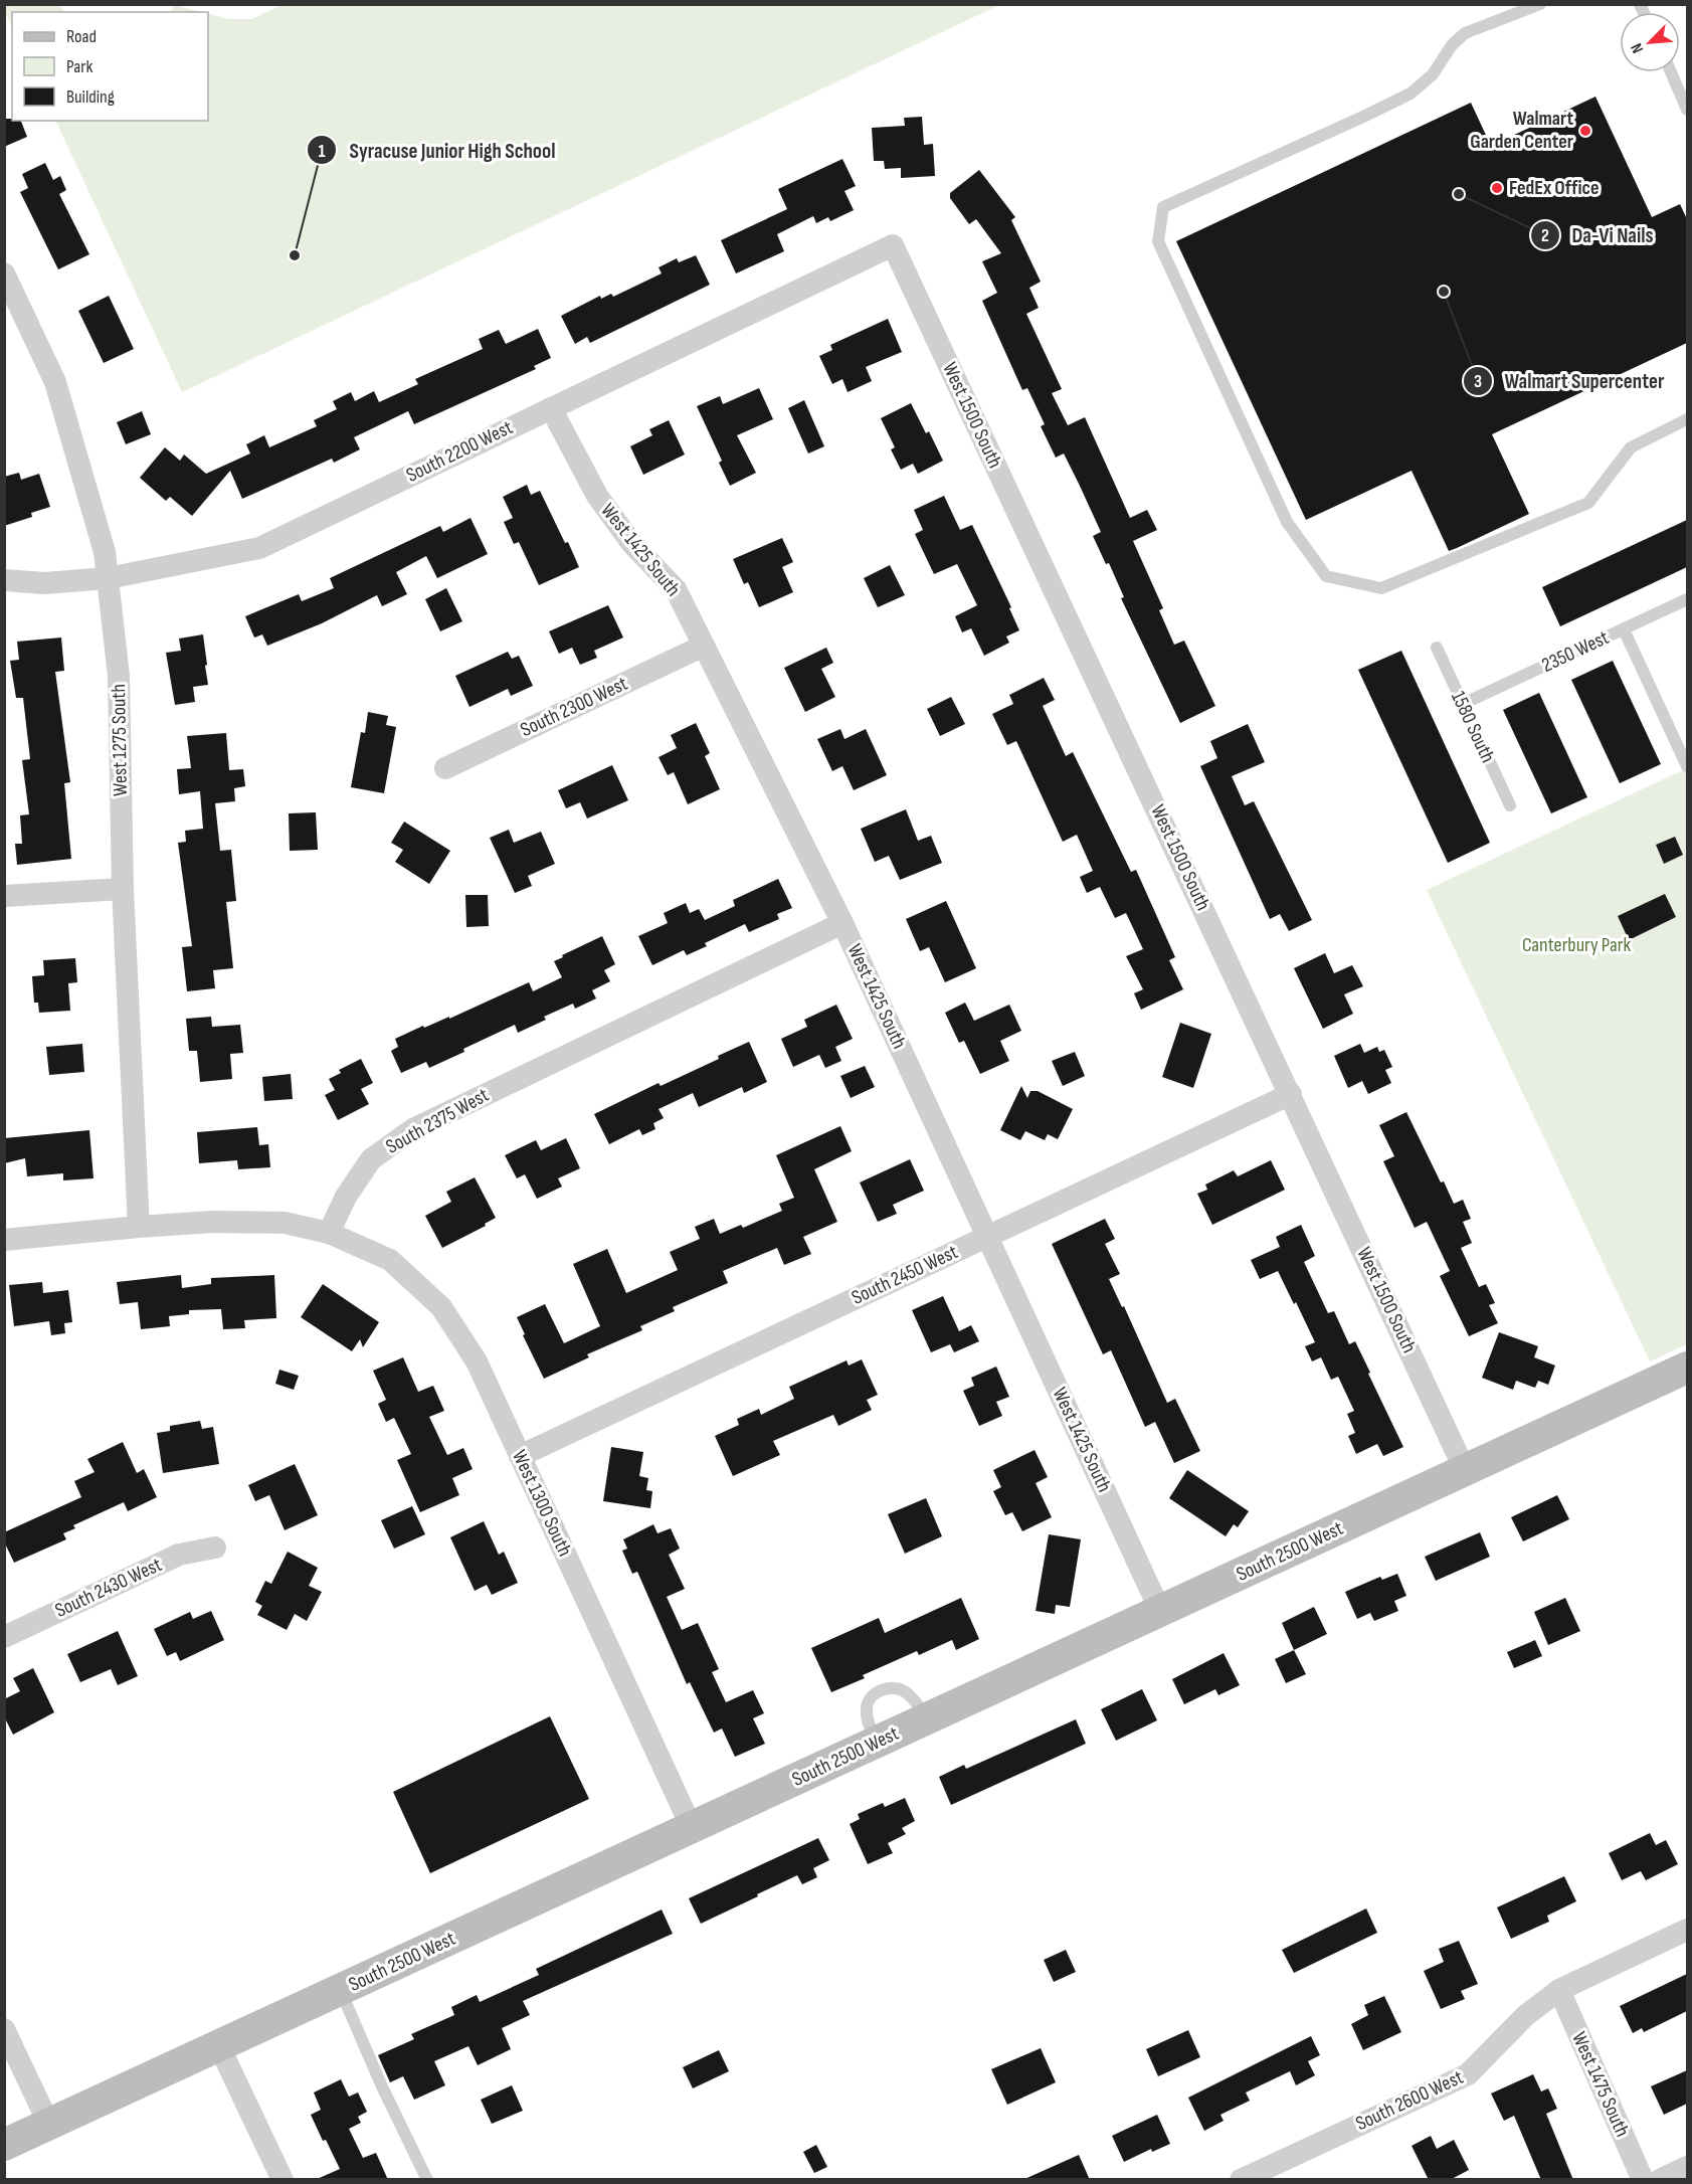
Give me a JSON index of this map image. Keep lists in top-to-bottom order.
{
  "streets": {
    "street": [
      "West 1500 South",
      "South 2200 West",
      "West 1425 South",
      "South 2300 West",
      "West 1275 South",
      "South 2375 West",
      "South 2450 West",
      "West 1300 South",
      "South 2500 West",
      "South 2430 West",
      "West 1475 South",
      "South 2600 West"
    ],
    "lane": ["2350 West", "1580 South"]
  },
  "crossings": [
    ["West 1500 South", "South 2200 West"],
    ["West 1500 South", "South 2450 West"],
    ["West 1500 South", "South 2500 West"],
    ["South 2200 West", "West 1425 South"],
    ["South 2200 West", "West 1275 South"],
    ["West 1425 South", "South 2300 West"],
    ["West 1425 South", "South 2375 West"],
    ["West 1425 South", "South 2450 West"],
    ["West 1425 South", "South 2500 West"],
    ["2350 West", "1580 South"],
    ["South 2375 West", "West 1300 South"],
    ["South 2450 West", "West 1300 South"],
    ["West 1300 South", "South 2500 West"],
    ["West 1475 South", "South 2600 West"]
  ],
  "parks": ["Canterbury Park"],
  "places": [
    "Walmart Garden Center",
    "FedEx Office",
    "Da-Vi Nails",
    "Syracuse Junior High School",
    "Walmart Supercenter"
  ],
  "legend": ["Road", "Park", "Building"],
  "north": "bottom left"
}
